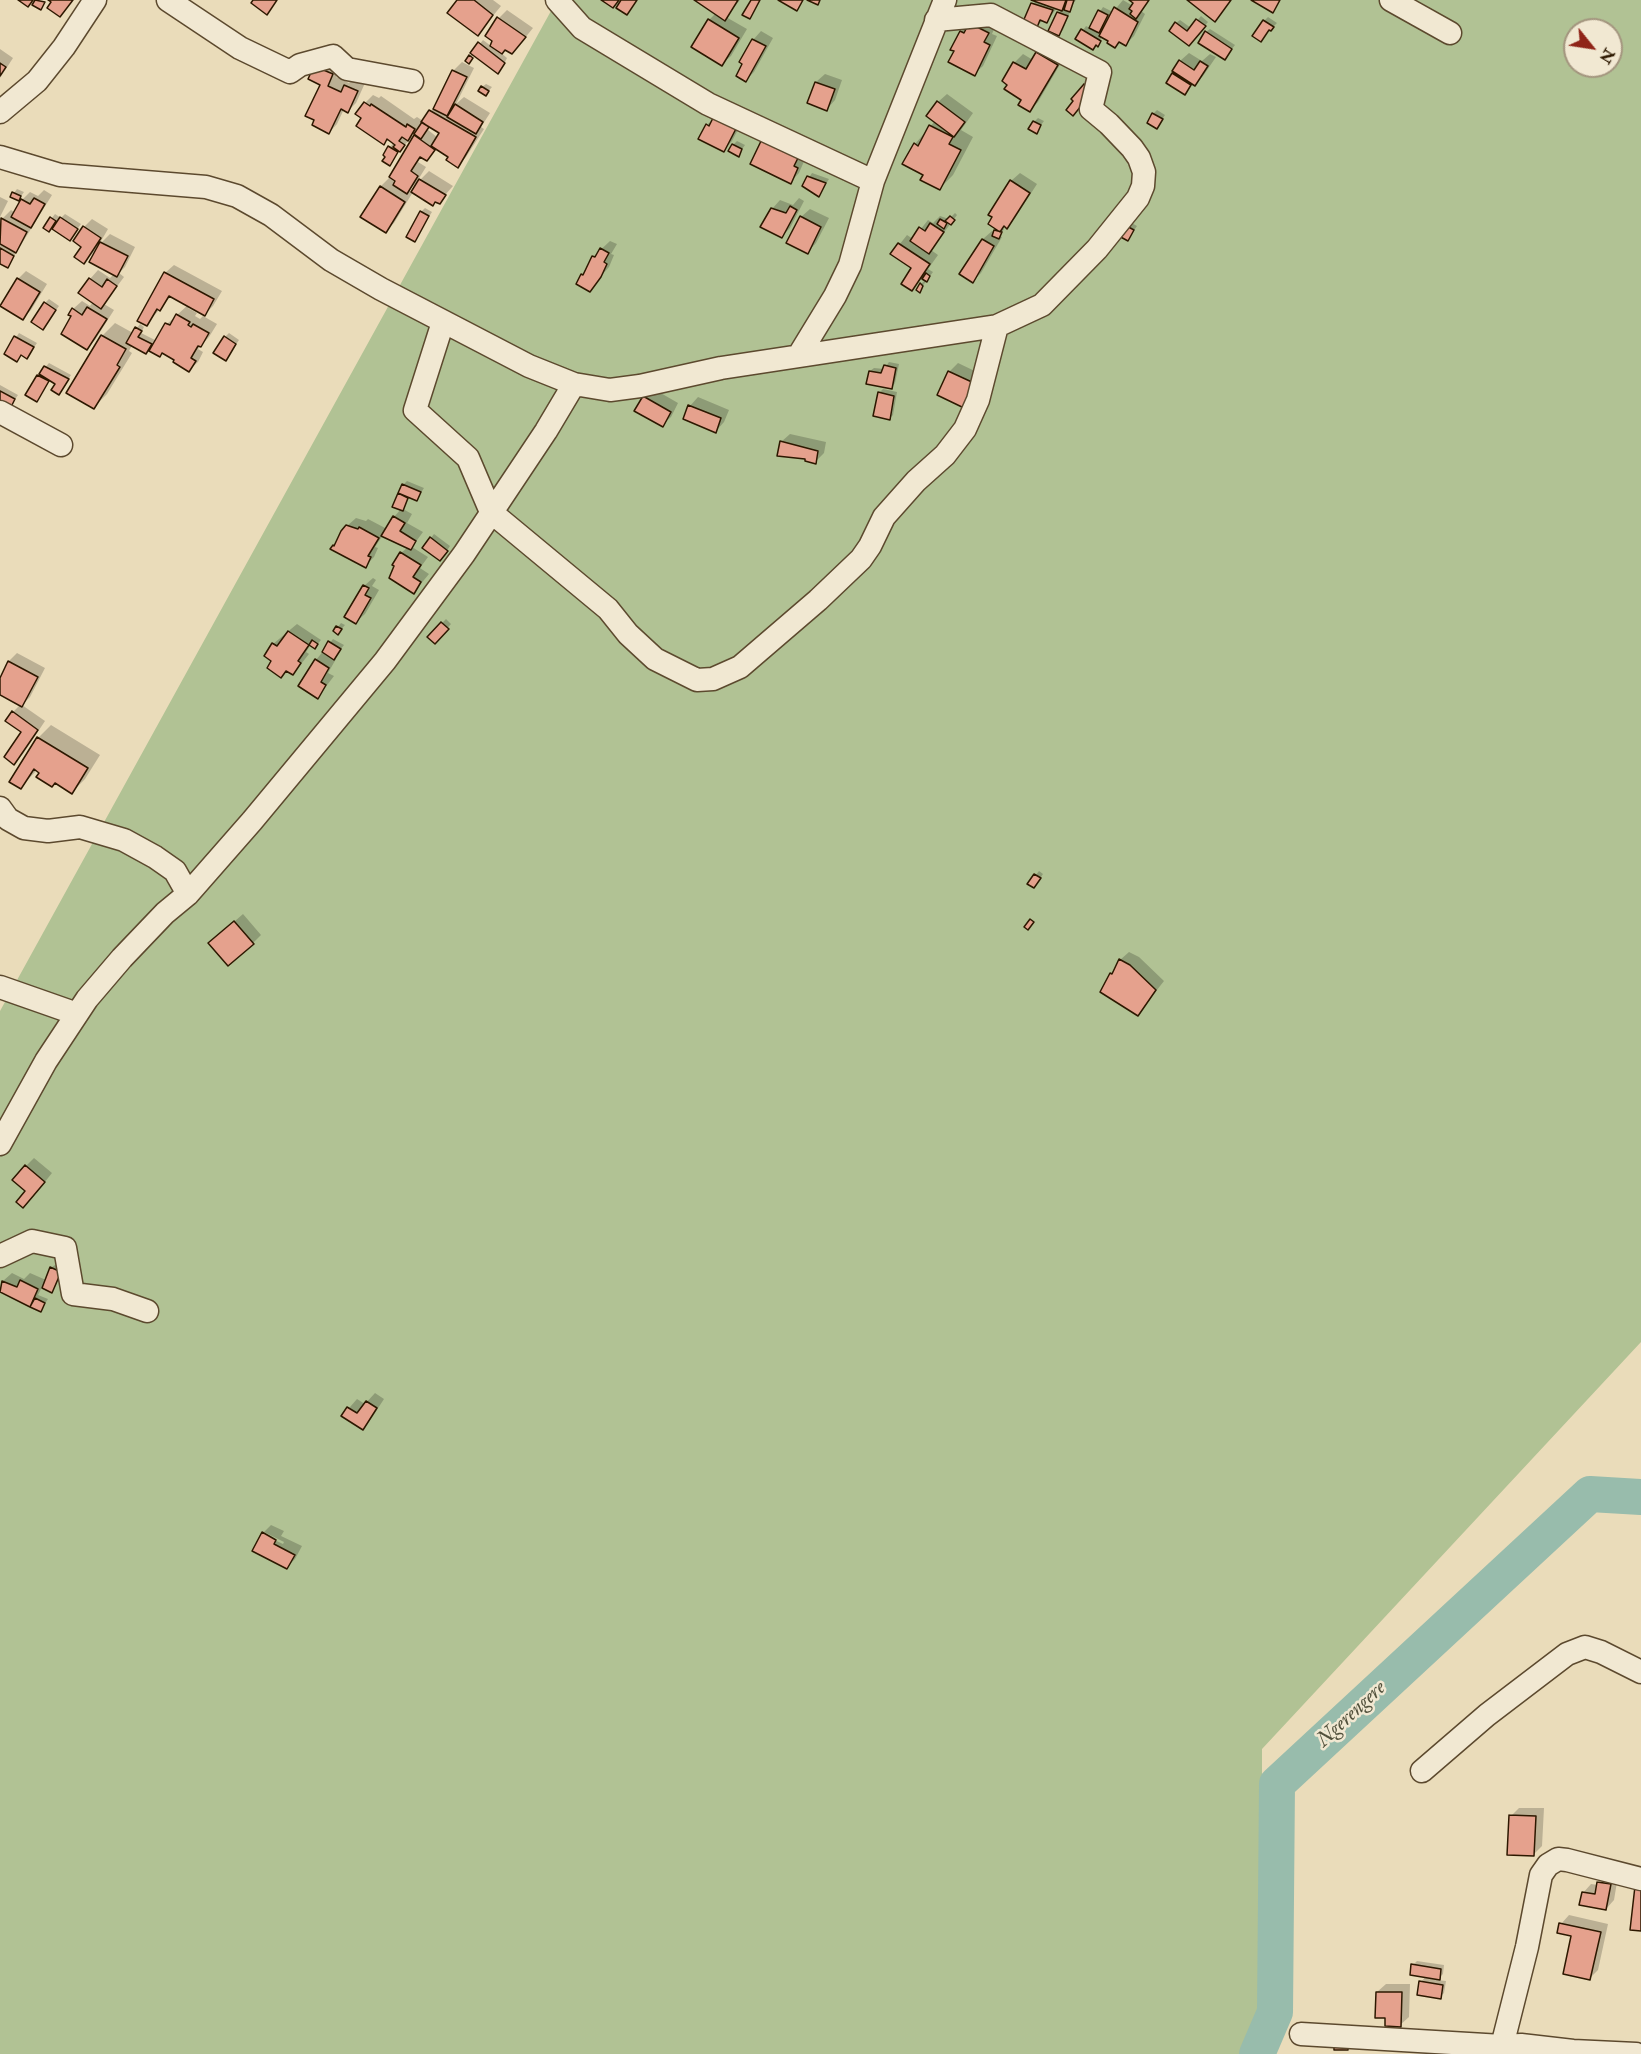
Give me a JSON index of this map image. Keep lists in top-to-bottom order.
{
  "water": ["Ngerengere"],
  "north": "bottom right"
}
